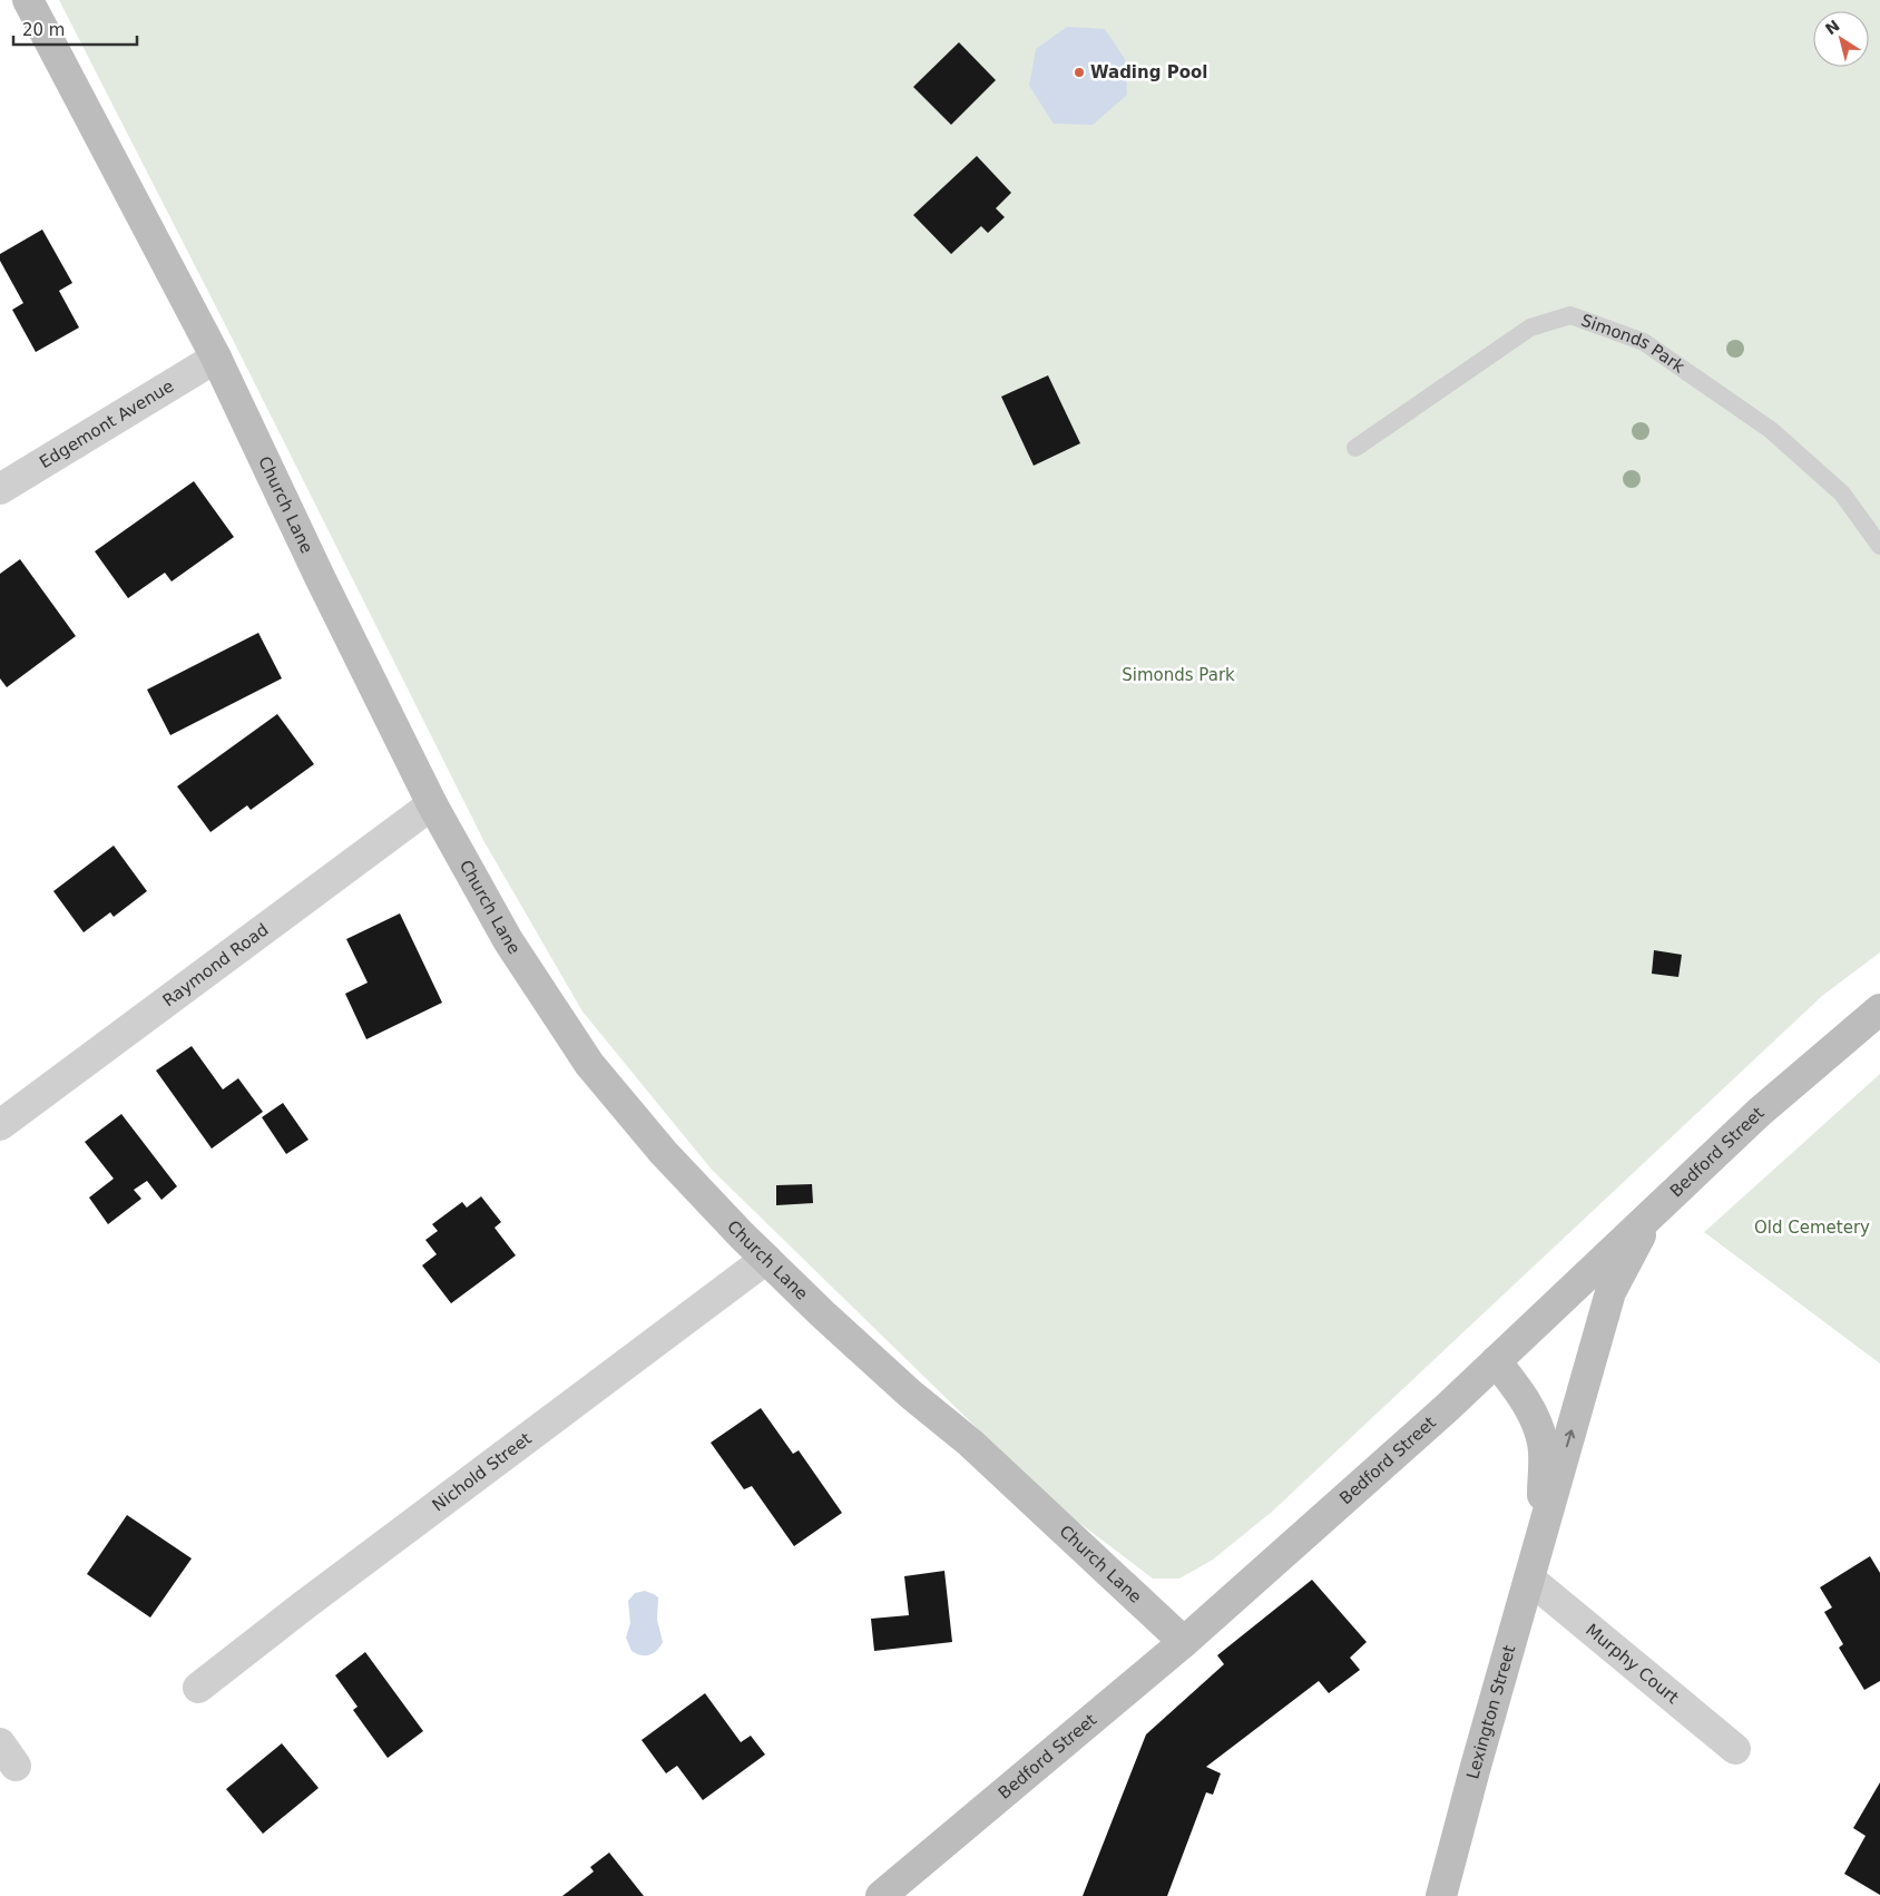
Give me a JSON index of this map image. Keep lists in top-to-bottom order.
{
  "streets": {
    "street": [
      "Edgemont Avenue",
      "Church Lane",
      "Raymond Road",
      "Bedford Street",
      "Nichold Street",
      "Murphy Court",
      "Lexington Street"
    ],
    "lane": ["Simonds Park"]
  },
  "crossings": [
    ["Edgemont Avenue", "Church Lane"],
    ["Church Lane", "Raymond Road"],
    ["Church Lane", "Bedford Street"],
    ["Church Lane", "Nichold Street"],
    ["Bedford Street", "Lexington Street"],
    ["Murphy Court", "Lexington Street"]
  ],
  "one_way": ["Lexington Street"],
  "parks": ["Simonds Park", "Old Cemetery"],
  "places": ["Wading Pool"],
  "scale_bar": "20 m",
  "north": "top left"
}
